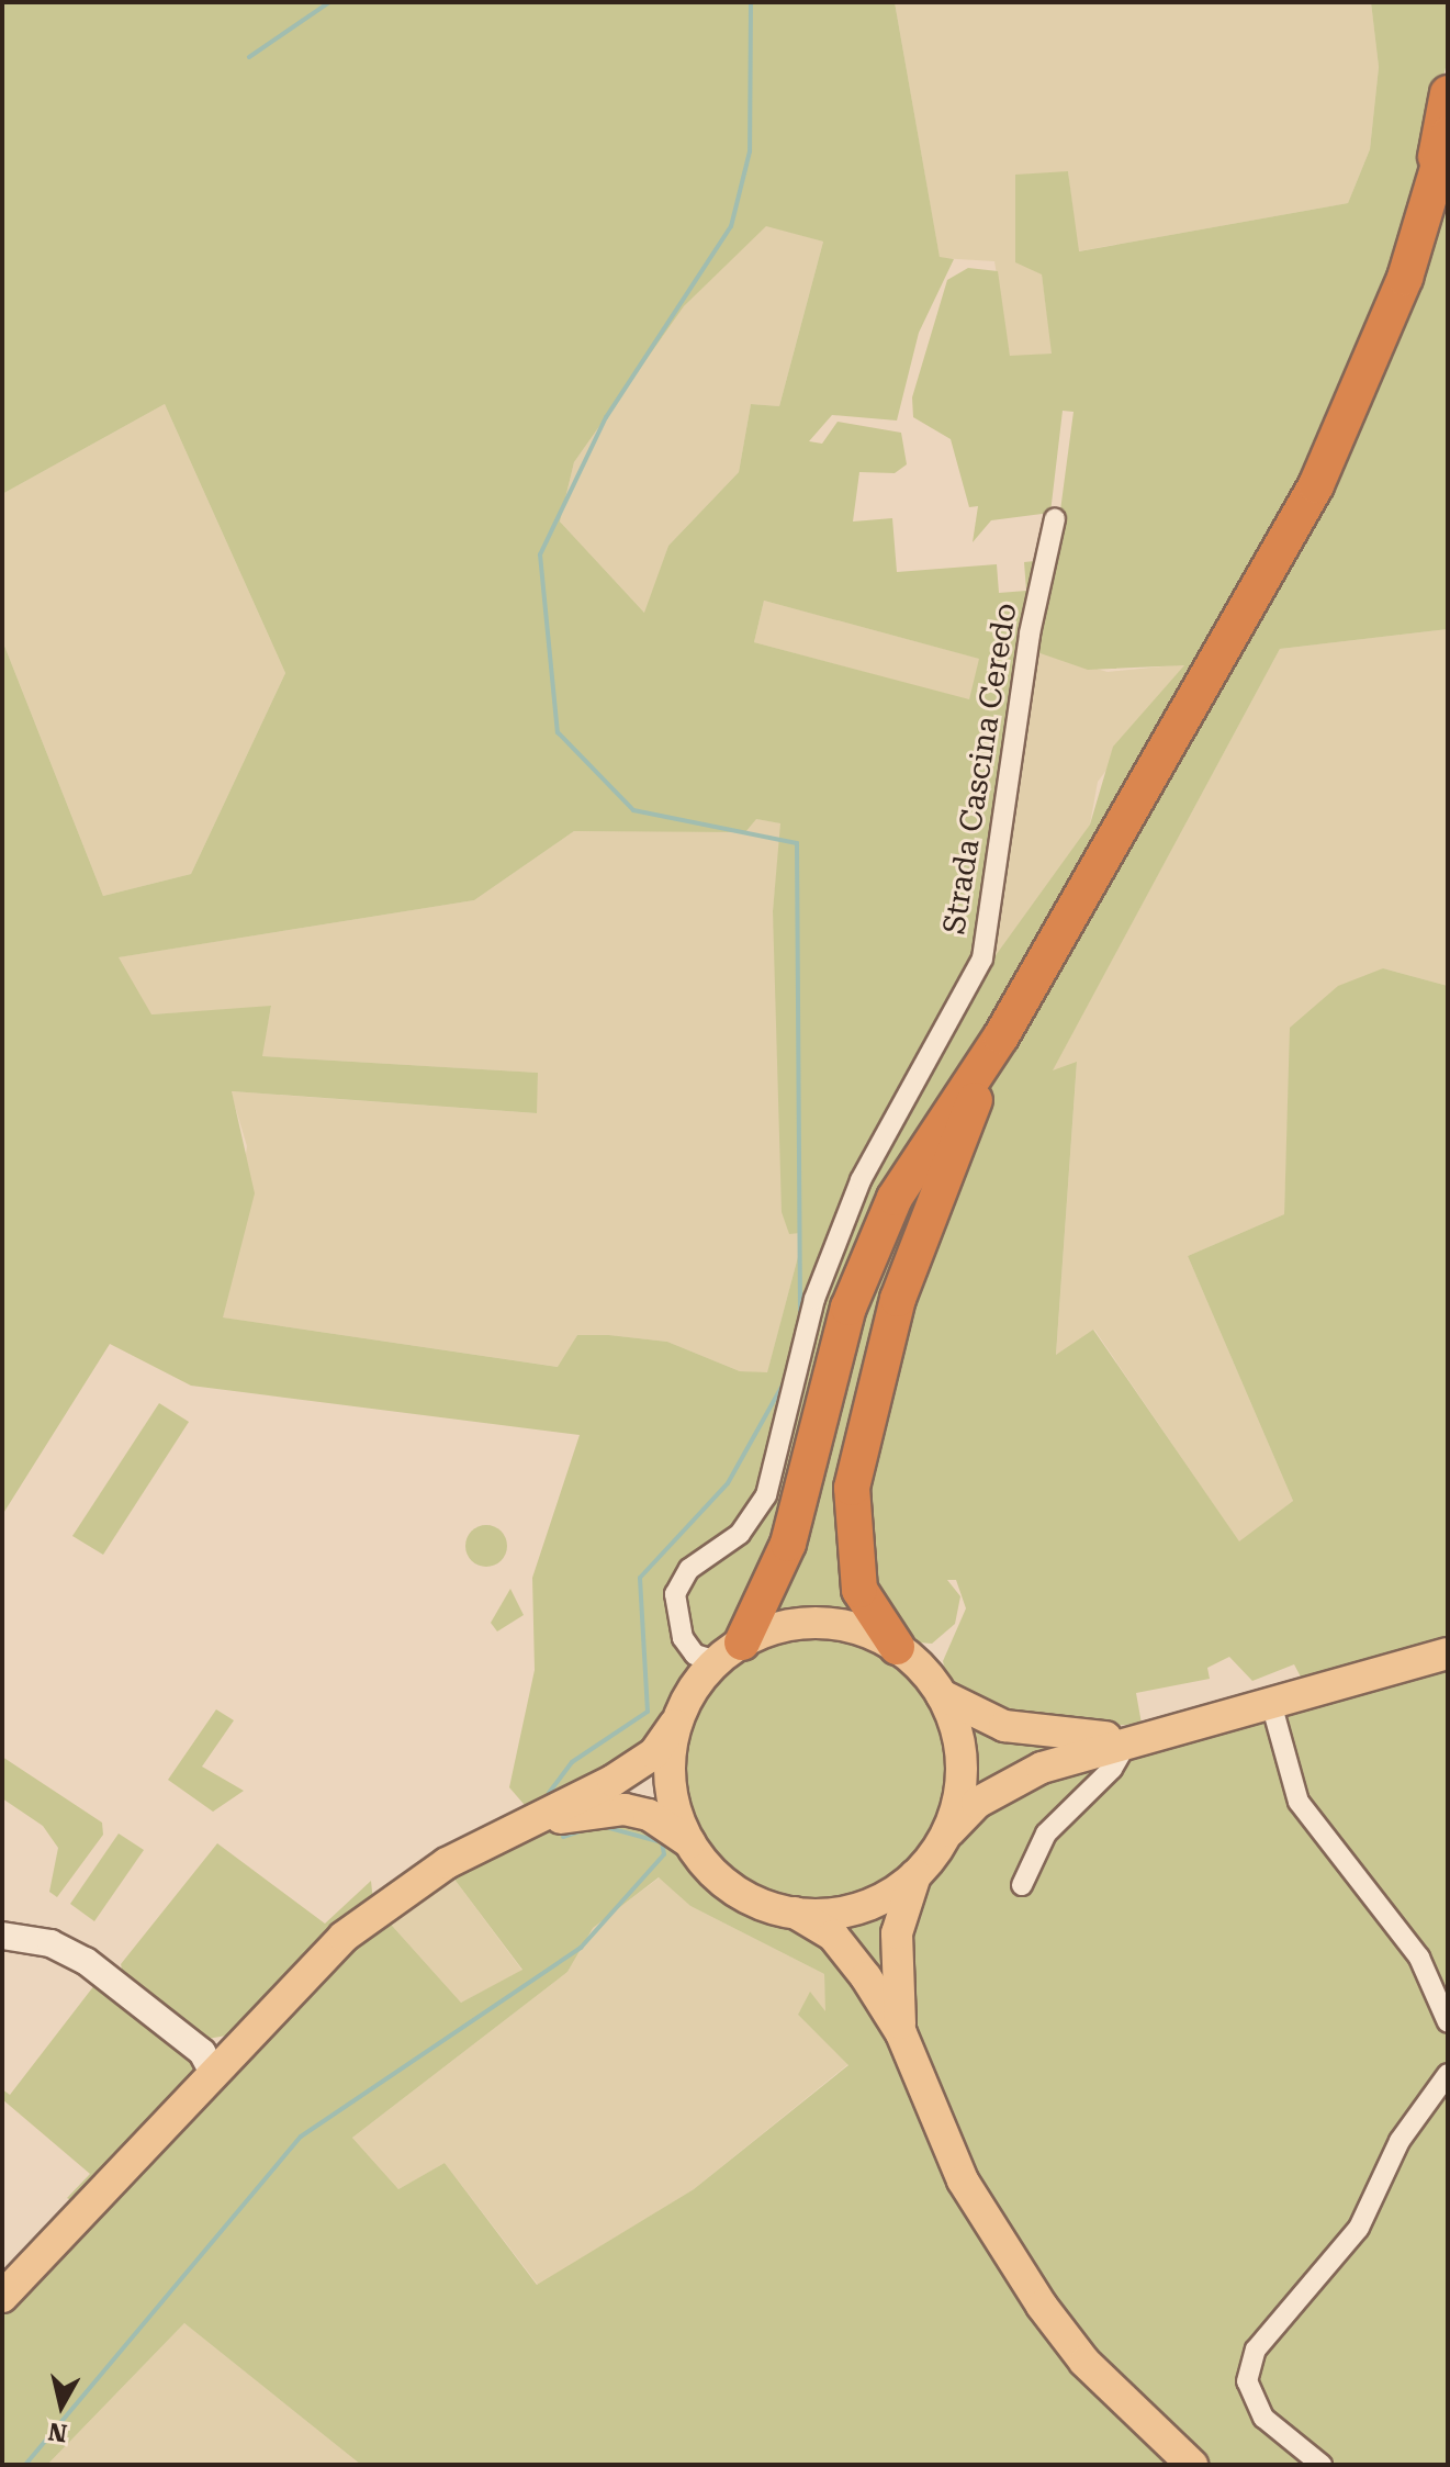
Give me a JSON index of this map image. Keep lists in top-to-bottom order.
{
  "streets": {
    "street": ["Strada Cascina Ceredo"]
  },
  "north": "bottom"
}
